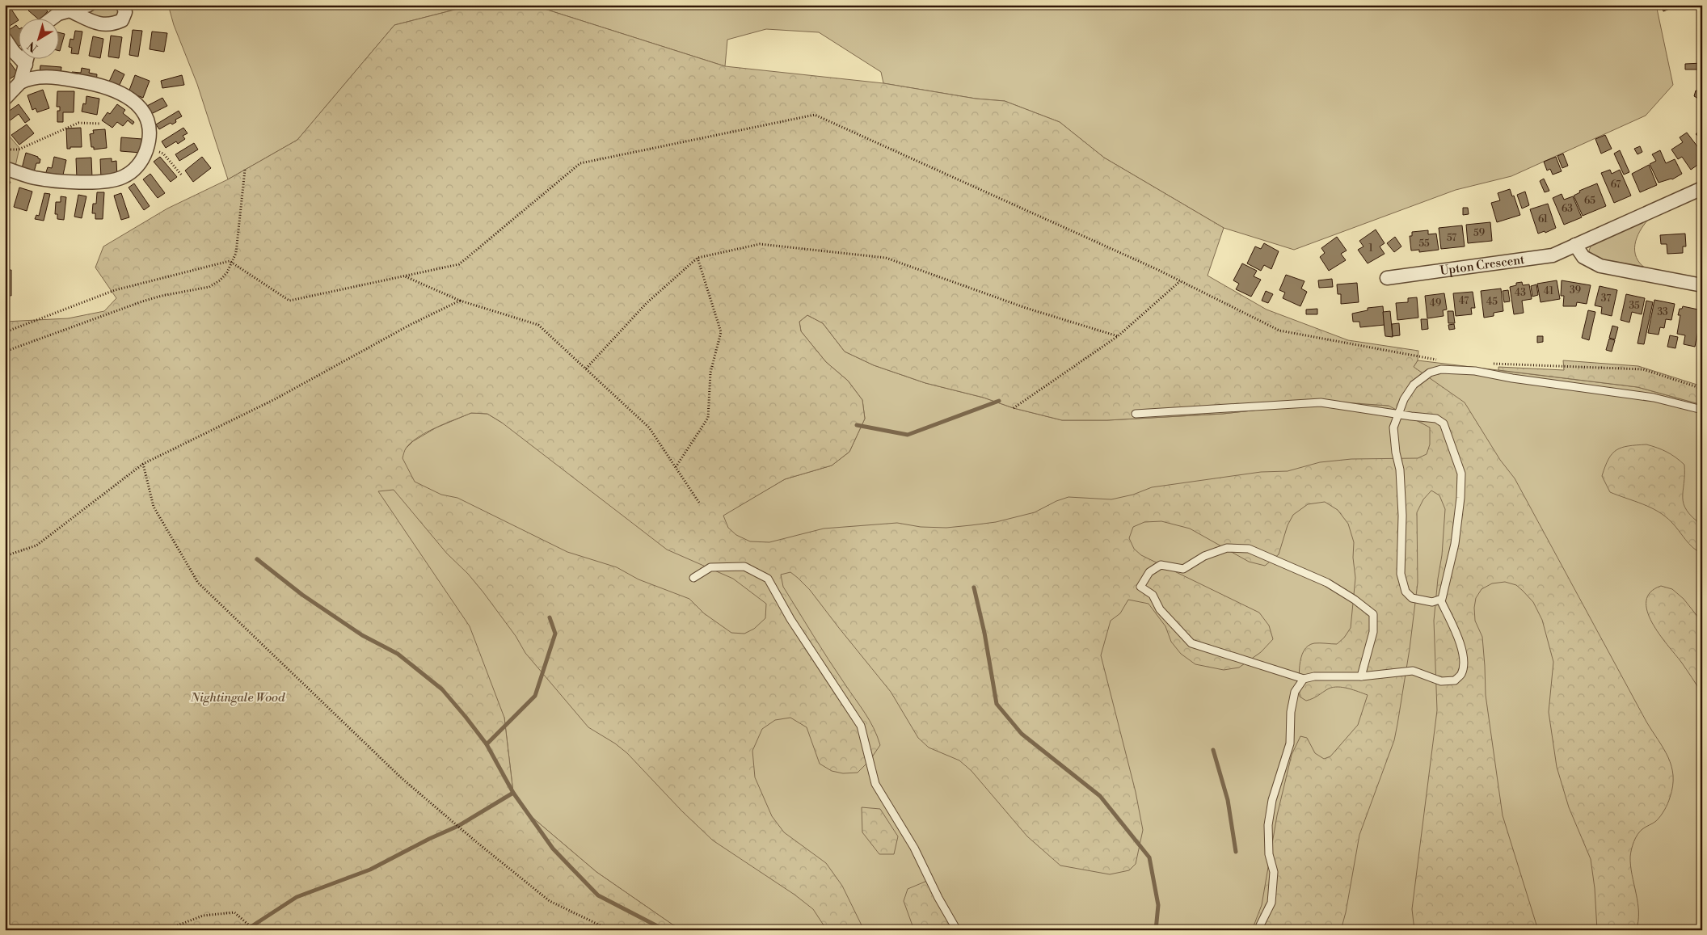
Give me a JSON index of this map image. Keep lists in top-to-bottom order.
{
  "streets": {
    "street": ["Upton Crescent"]
  },
  "parks": ["Nightingale Wood"],
  "house_numbers": [
    "67",
    "65",
    "63",
    "61",
    "59",
    "57",
    "55",
    "1",
    "39",
    "41",
    "43",
    "37",
    "47",
    "45",
    "49",
    "35",
    "33"
  ],
  "north": "bottom left"
}
